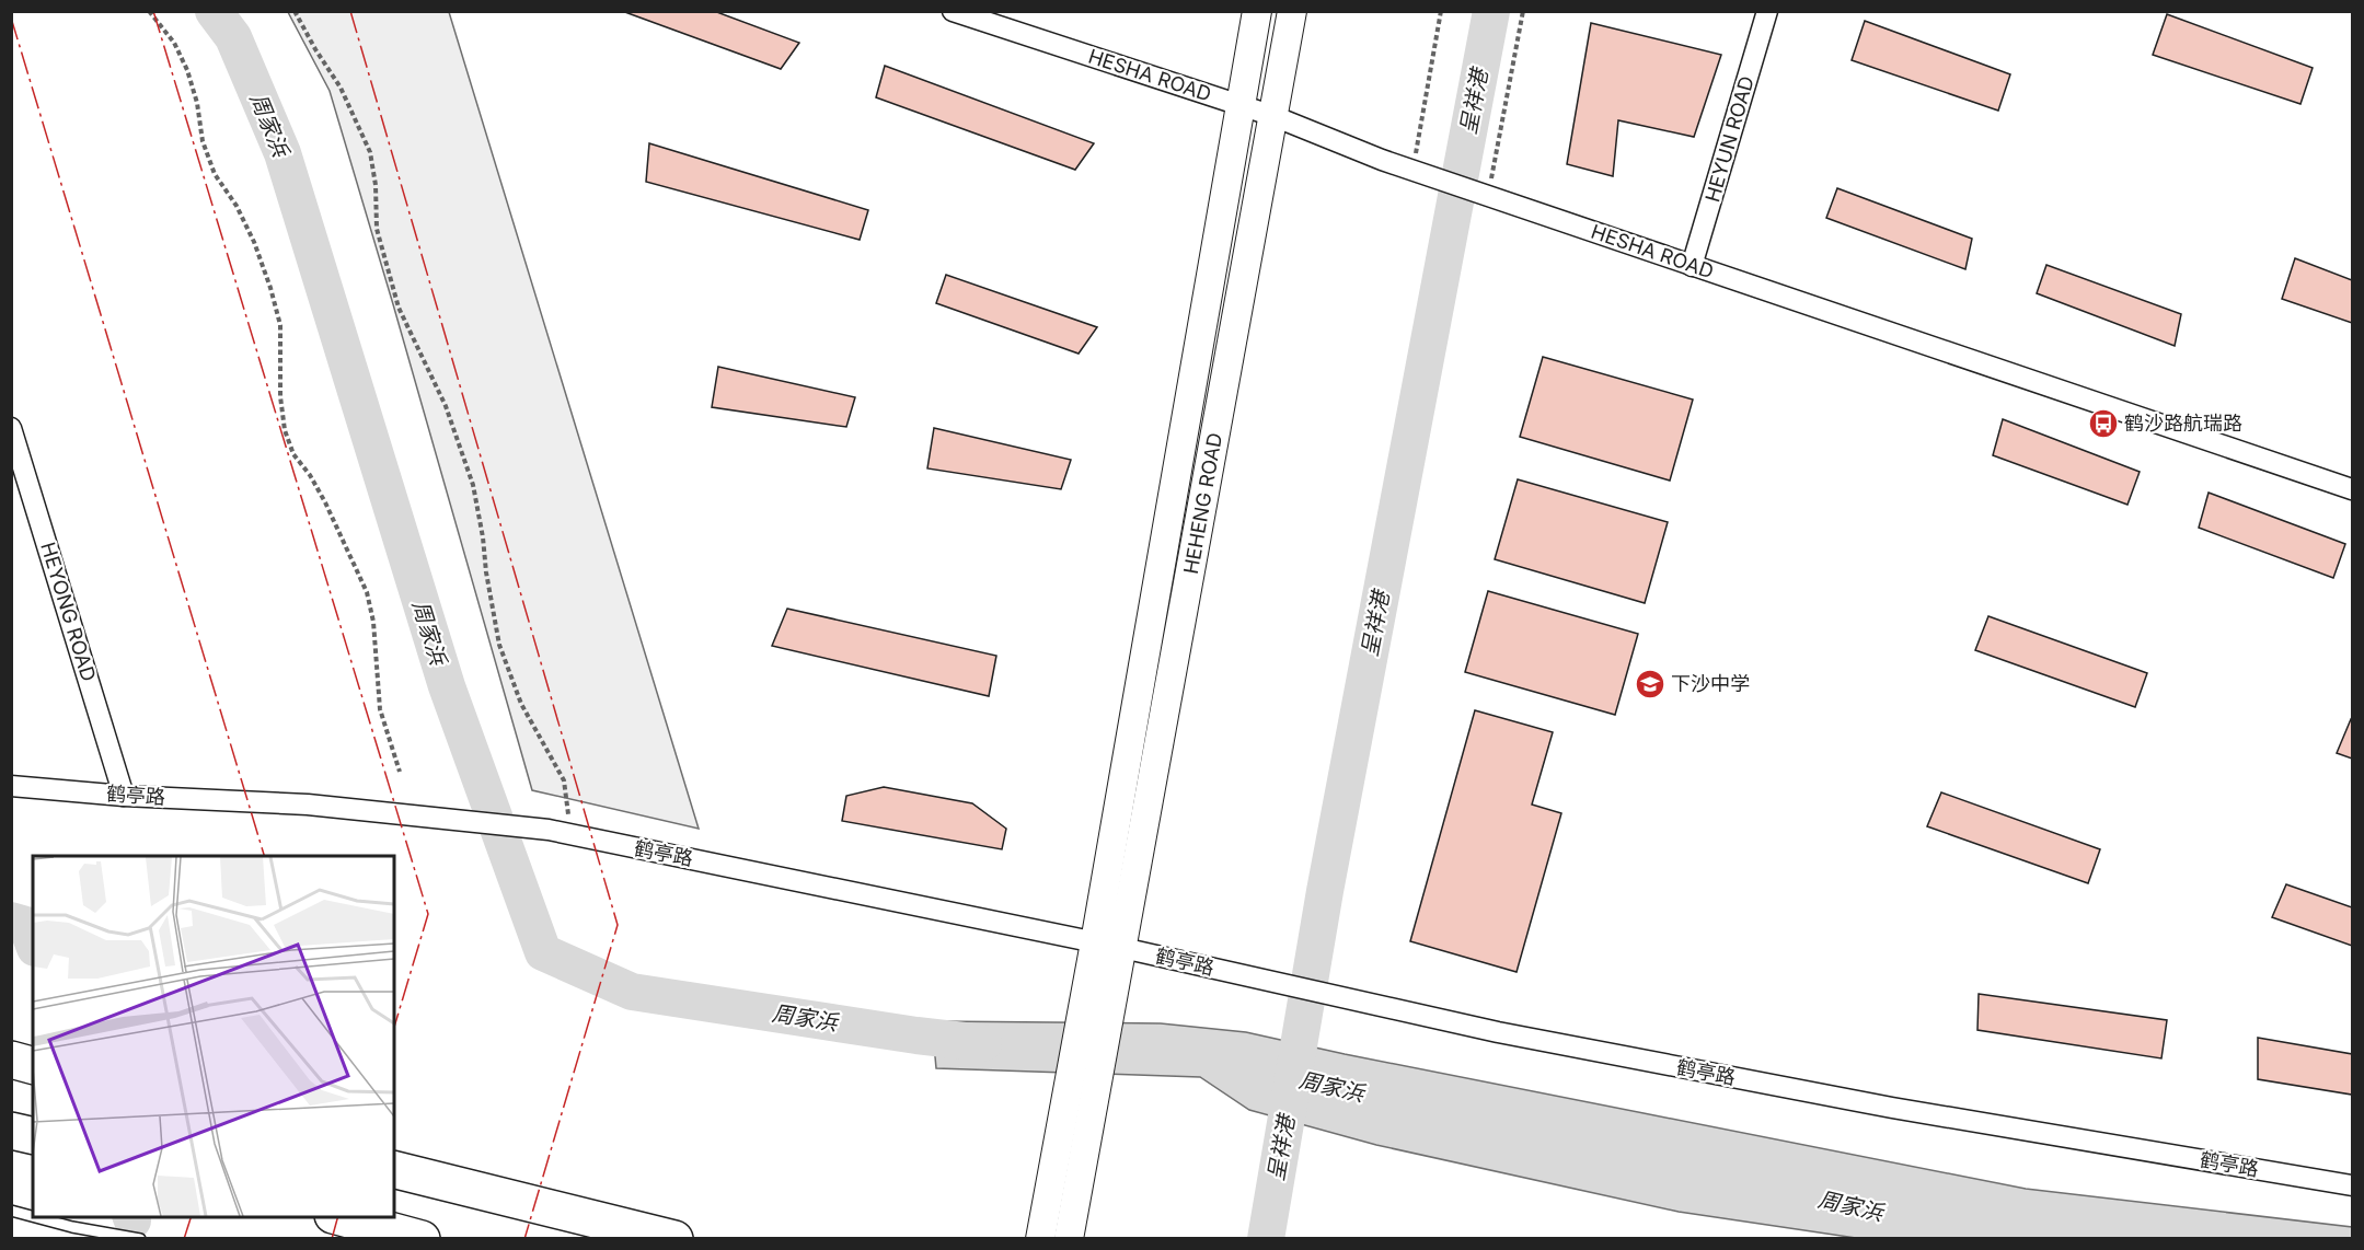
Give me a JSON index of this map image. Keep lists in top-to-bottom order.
{
  "streets": {
    "street": [
      "HESHA ROAD",
      "HEYUN ROAD",
      "HEHENG ROAD",
      "HEYONG ROAD",
      "鹤亭路"
    ]
  },
  "crossings": [
    ["HESHA ROAD", "HEYUN ROAD"],
    ["HESHA ROAD", "HEHENG ROAD"],
    ["HEHENG ROAD", "鹤亭路"],
    ["HEYONG ROAD", "鹤亭路"]
  ],
  "water": ["呈祥港", "周家浜"],
  "places": {
    "bus stop": ["鹤沙路航瑞路"],
    "school or university": ["下沙中学"]
  }
}
